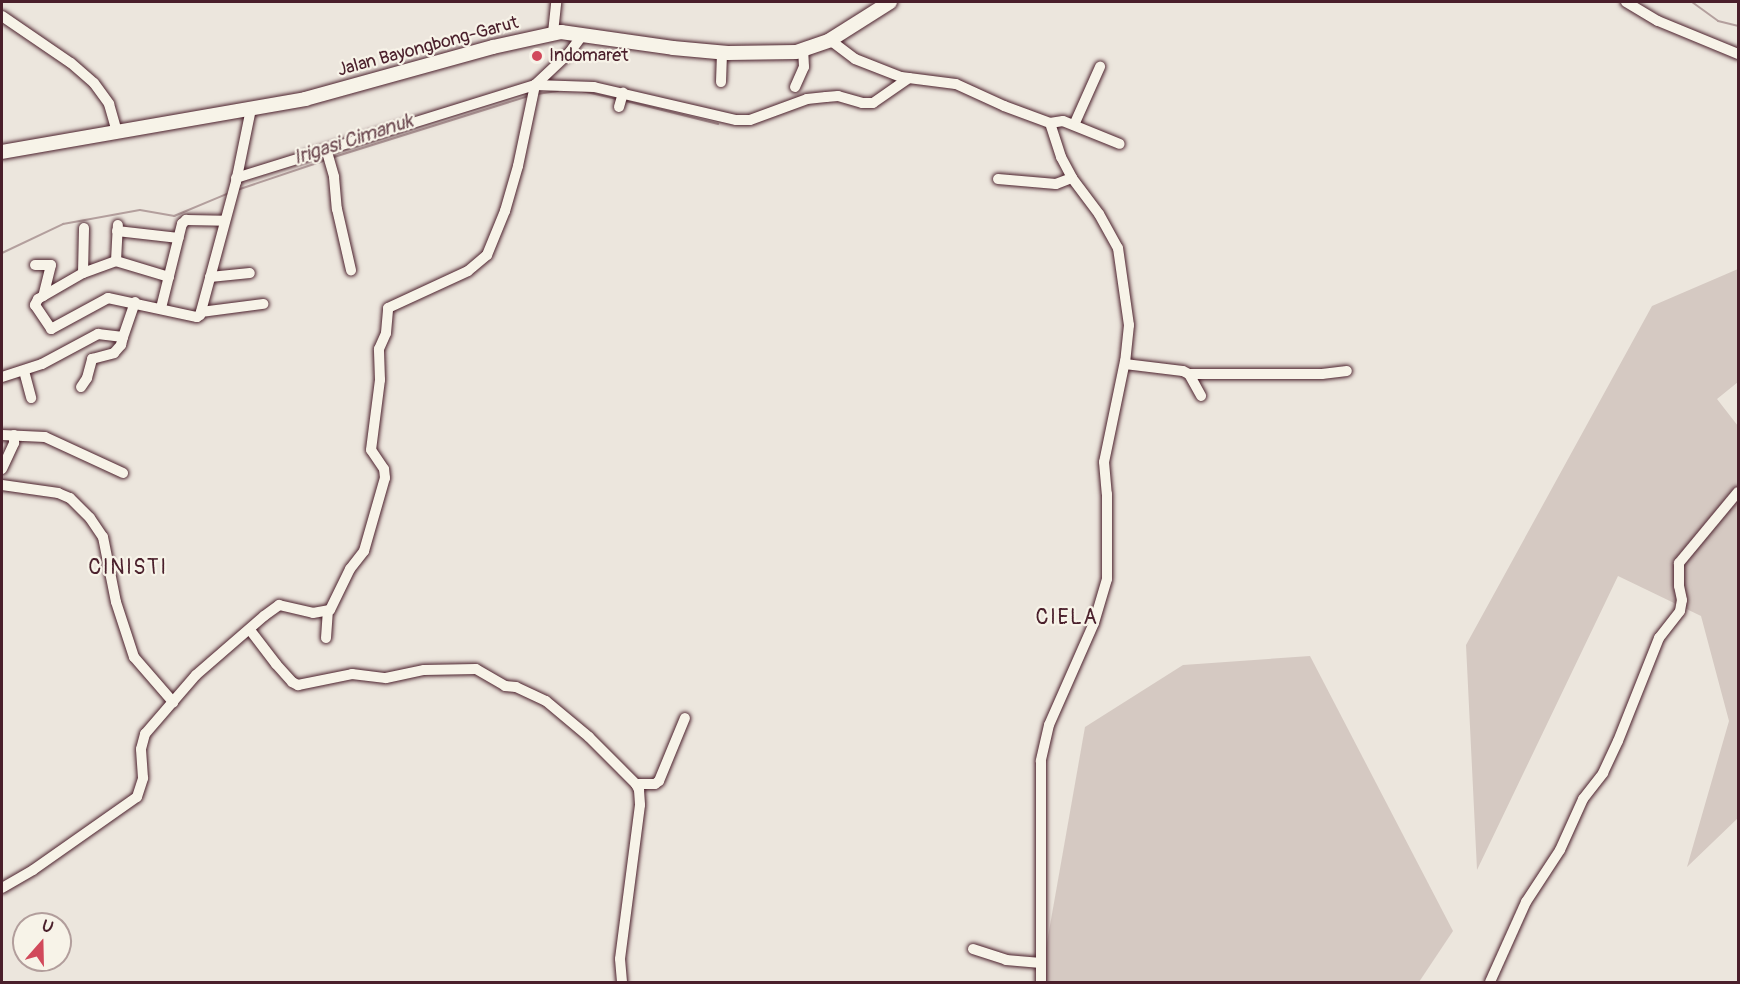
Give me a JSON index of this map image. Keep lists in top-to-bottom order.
{
  "streets": {
    "main road": ["Jalan Bayongbong-Garut"]
  },
  "districts": ["CINISTI", "CIELA"],
  "water": ["Irigasi Cimanuk"],
  "places": ["Indomaret"],
  "north": "top"
}
